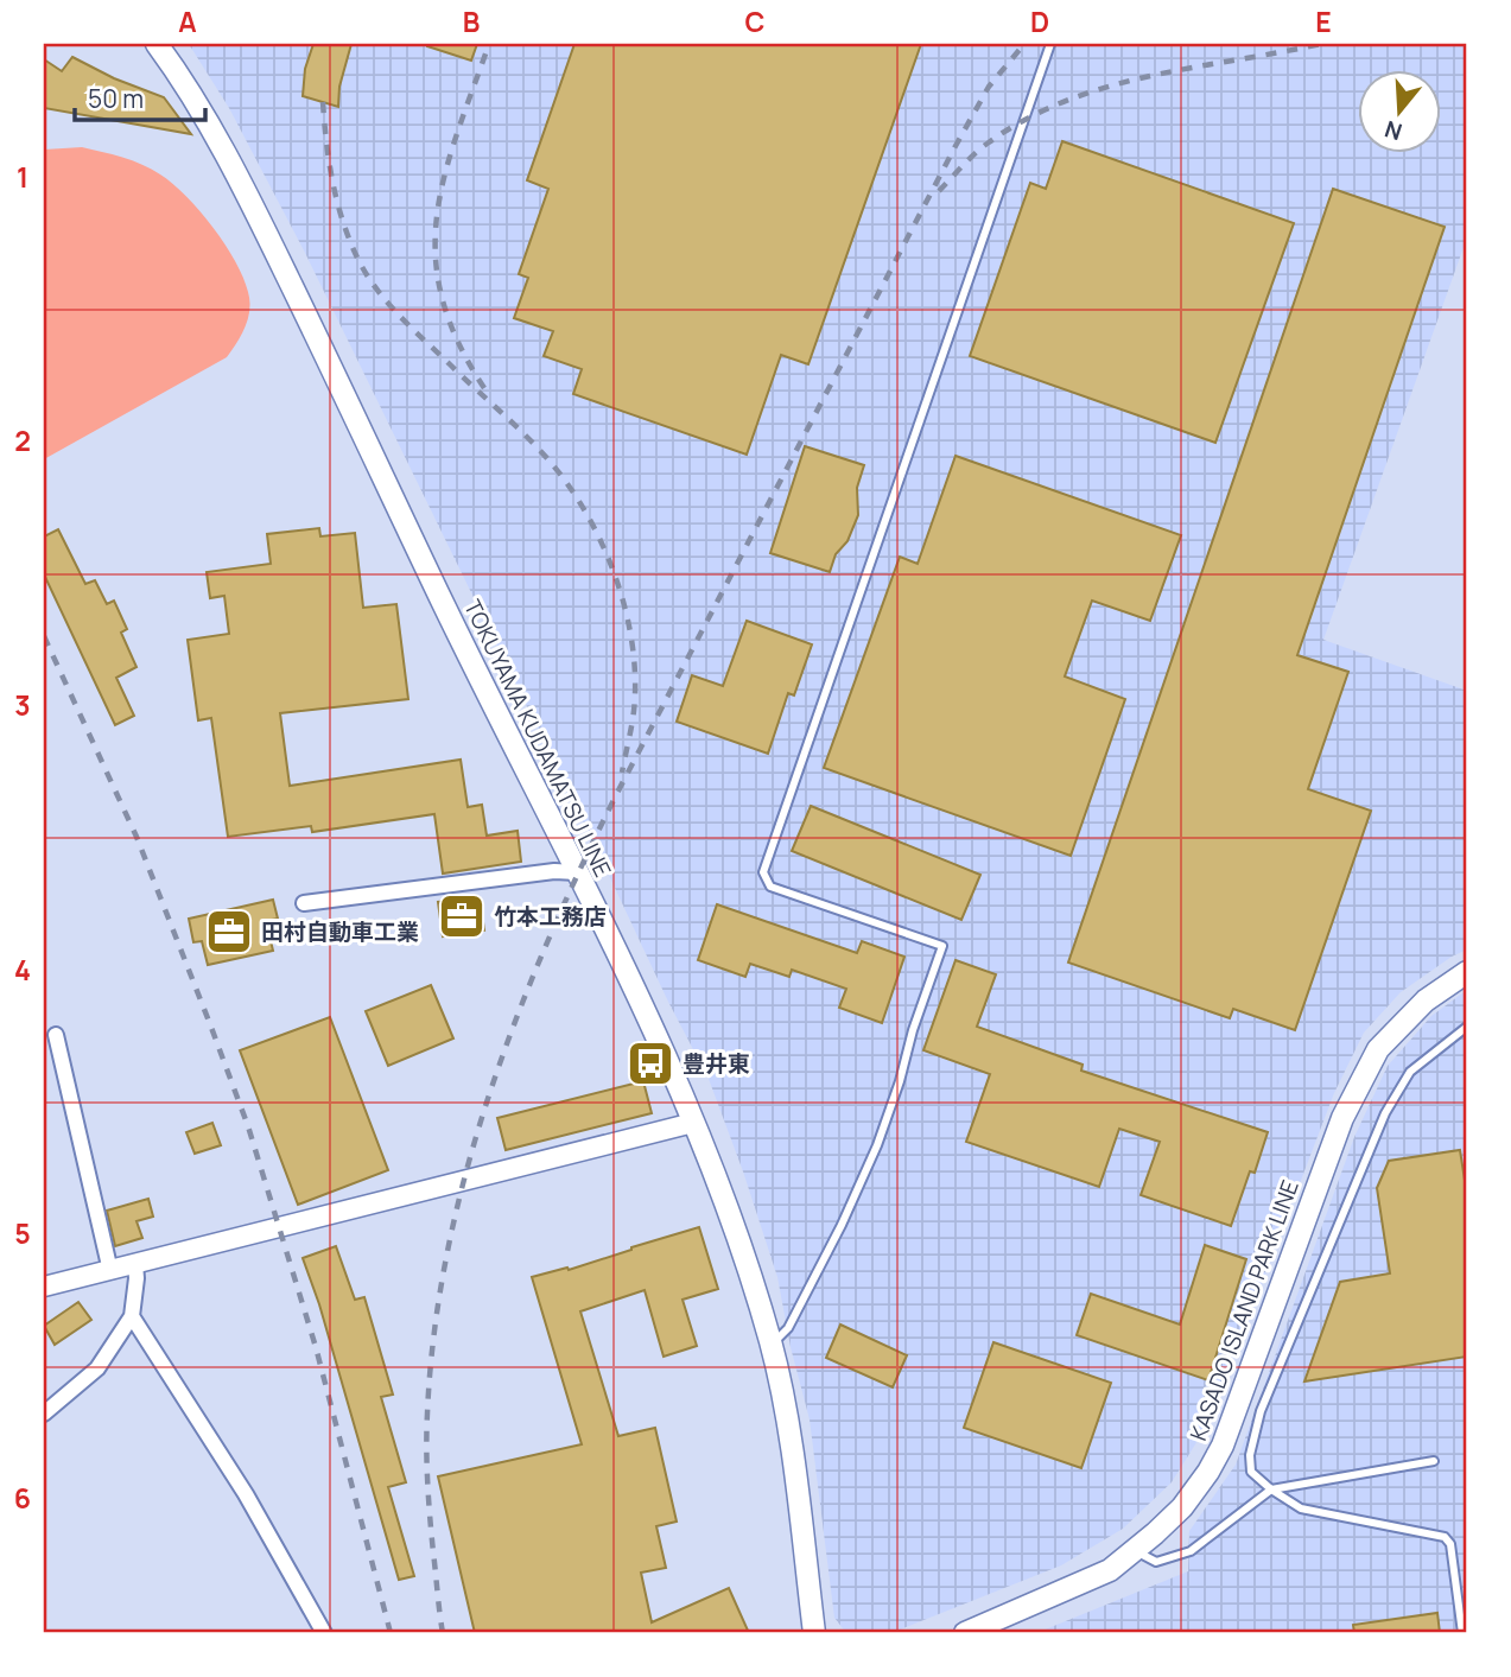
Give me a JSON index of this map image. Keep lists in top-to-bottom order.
{
  "streets": {
    "main road": ["TOKUYAMA KUDAMATSU LINE", "KASADO ISLAND PARK LINE"]
  },
  "places": {
    "office": ["竹本工務店", "田村自動車工業"],
    "bus stop": ["豊井東"]
  },
  "scale_bar": "50 m",
  "north": "bottom",
  "grid": {
    "columns": [
      "A",
      "B",
      "C",
      "D",
      "E"
    ],
    "rows": [
      "1",
      "2",
      "3",
      "4",
      "5",
      "6"
    ]
  }
}
